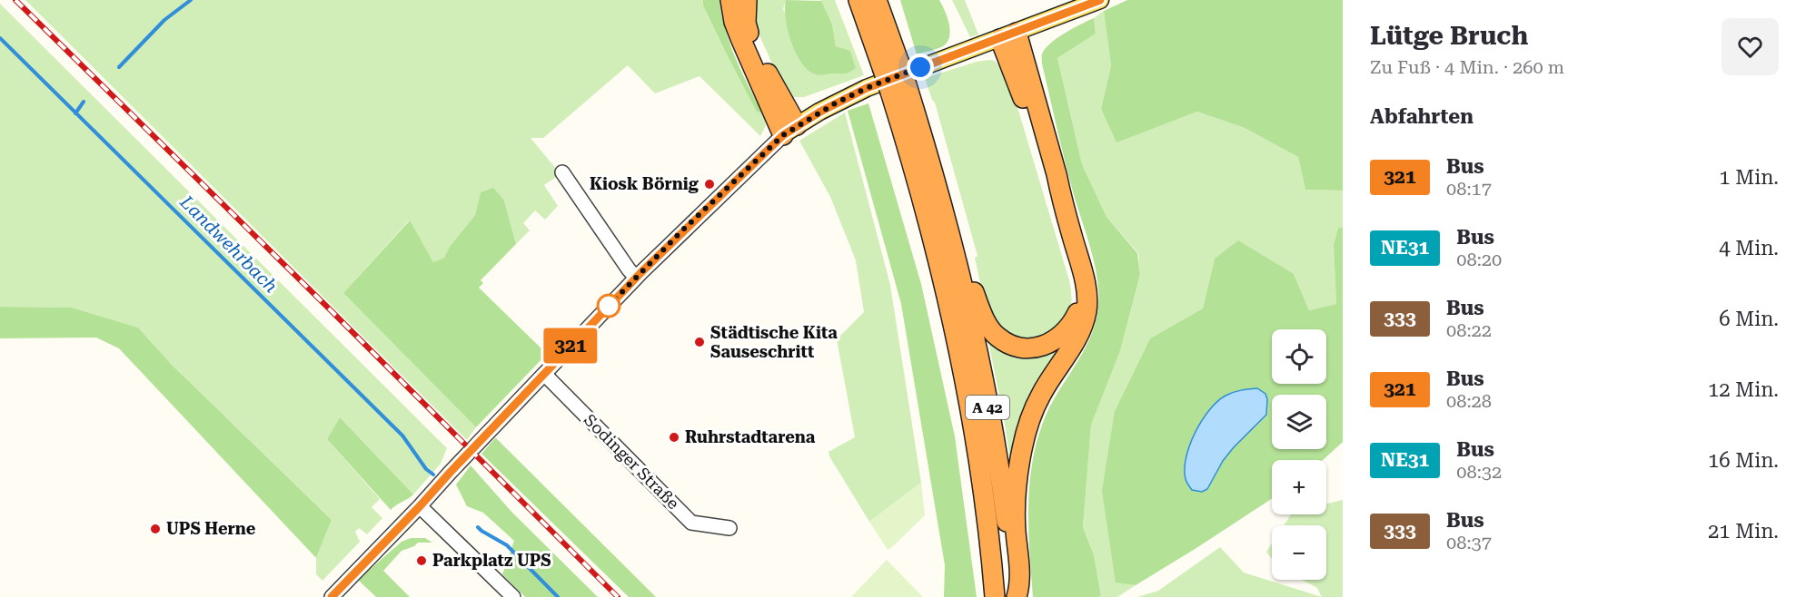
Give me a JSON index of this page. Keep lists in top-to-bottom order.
{
  "streets": {
    "highway": ["A 42"],
    "street": ["Sodinger Straße"]
  },
  "water": ["Landwehrbach"],
  "places": [
    "Kiosk Börnig",
    "Städtische Kita Sauseschritt",
    "Ruhrstadtarena",
    "UPS Herne",
    "Parkplatz UPS"
  ],
  "lines": ["bus line 321"],
  "page": {
    "on_map": "321",
    "heading": [
      ["Lütge Bruch", "Zu Fuß · 4 Min. · 260 m"],
      "Abfahrten"
    ],
    "list": [
      {
        "mark": "321",
        "name": "Bus",
        "note": "08:17",
        "value": "1 Min."
      },
      {
        "mark": "NE31",
        "name": "Bus",
        "note": "08:20",
        "value": "4 Min."
      },
      {
        "mark": "333",
        "name": "Bus",
        "note": "08:22",
        "value": "6 Min."
      },
      {
        "mark": "321",
        "name": "Bus",
        "note": "08:28",
        "value": "12 Min."
      },
      {
        "mark": "NE31",
        "name": "Bus",
        "note": "08:32",
        "value": "16 Min."
      },
      {
        "mark": "333",
        "name": "Bus",
        "note": "08:37",
        "value": "21 Min."
      }
    ],
    "map_buttons": ["+", "−"]
  }
}
